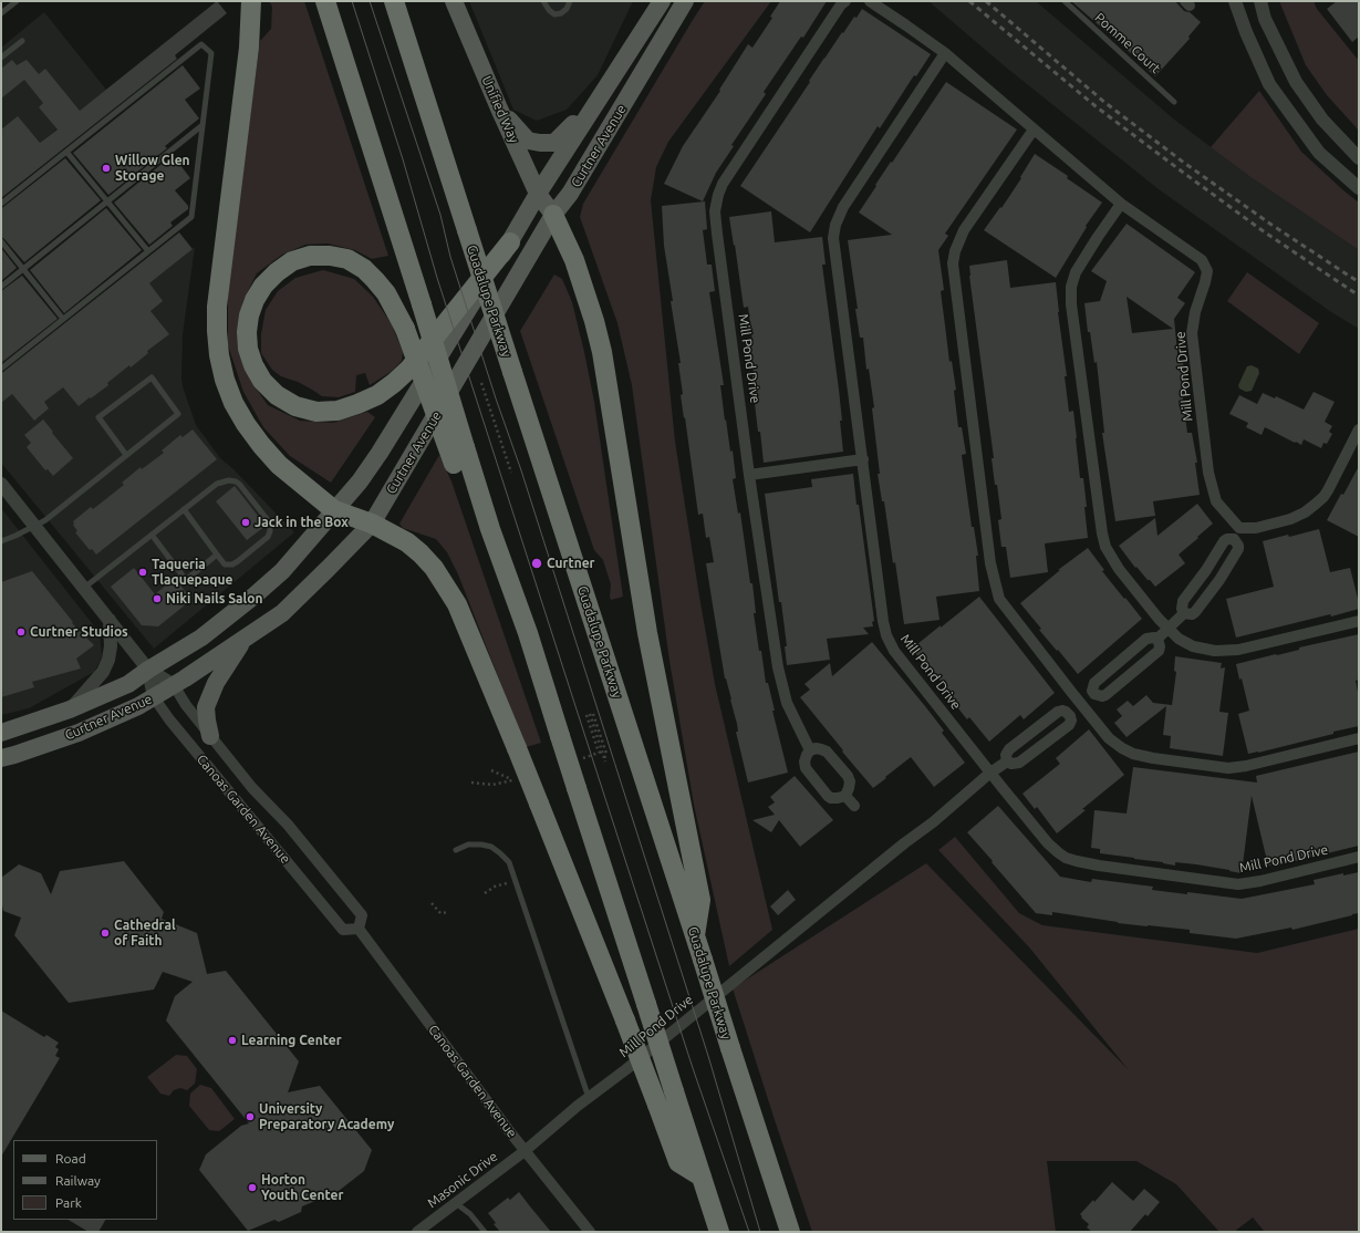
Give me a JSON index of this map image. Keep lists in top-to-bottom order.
{
  "streets": {
    "highway": ["Guadalupe Parkway"],
    "main road": ["Unified Way", "Curtner Avenue"],
    "street": ["Mill Pond Drive", "Canoas Garden Avenue", "Masonic Drive"],
    "lane": ["Pomme Court"]
  },
  "crossings": [
    ["Unified Way", "Curtner Avenue"],
    ["Curtner Avenue", "Canoas Garden Avenue"],
    ["Mill Pond Drive", "Canoas Garden Avenue"],
    ["Mill Pond Drive", "Masonic Drive"],
    ["Canoas Garden Avenue", "Masonic Drive"]
  ],
  "places": [
    "Willow Glen Storage",
    "Jack in the Box",
    "Curtner",
    "Taqueria Tlaquepaque",
    "Niki Nails Salon",
    "Curtner Studios",
    "Cathedral of Faith",
    "Learning Center",
    "University Preparatory Academy",
    "Horton Youth Center"
  ],
  "legend": ["Road", "Railway", "Park"]
}
